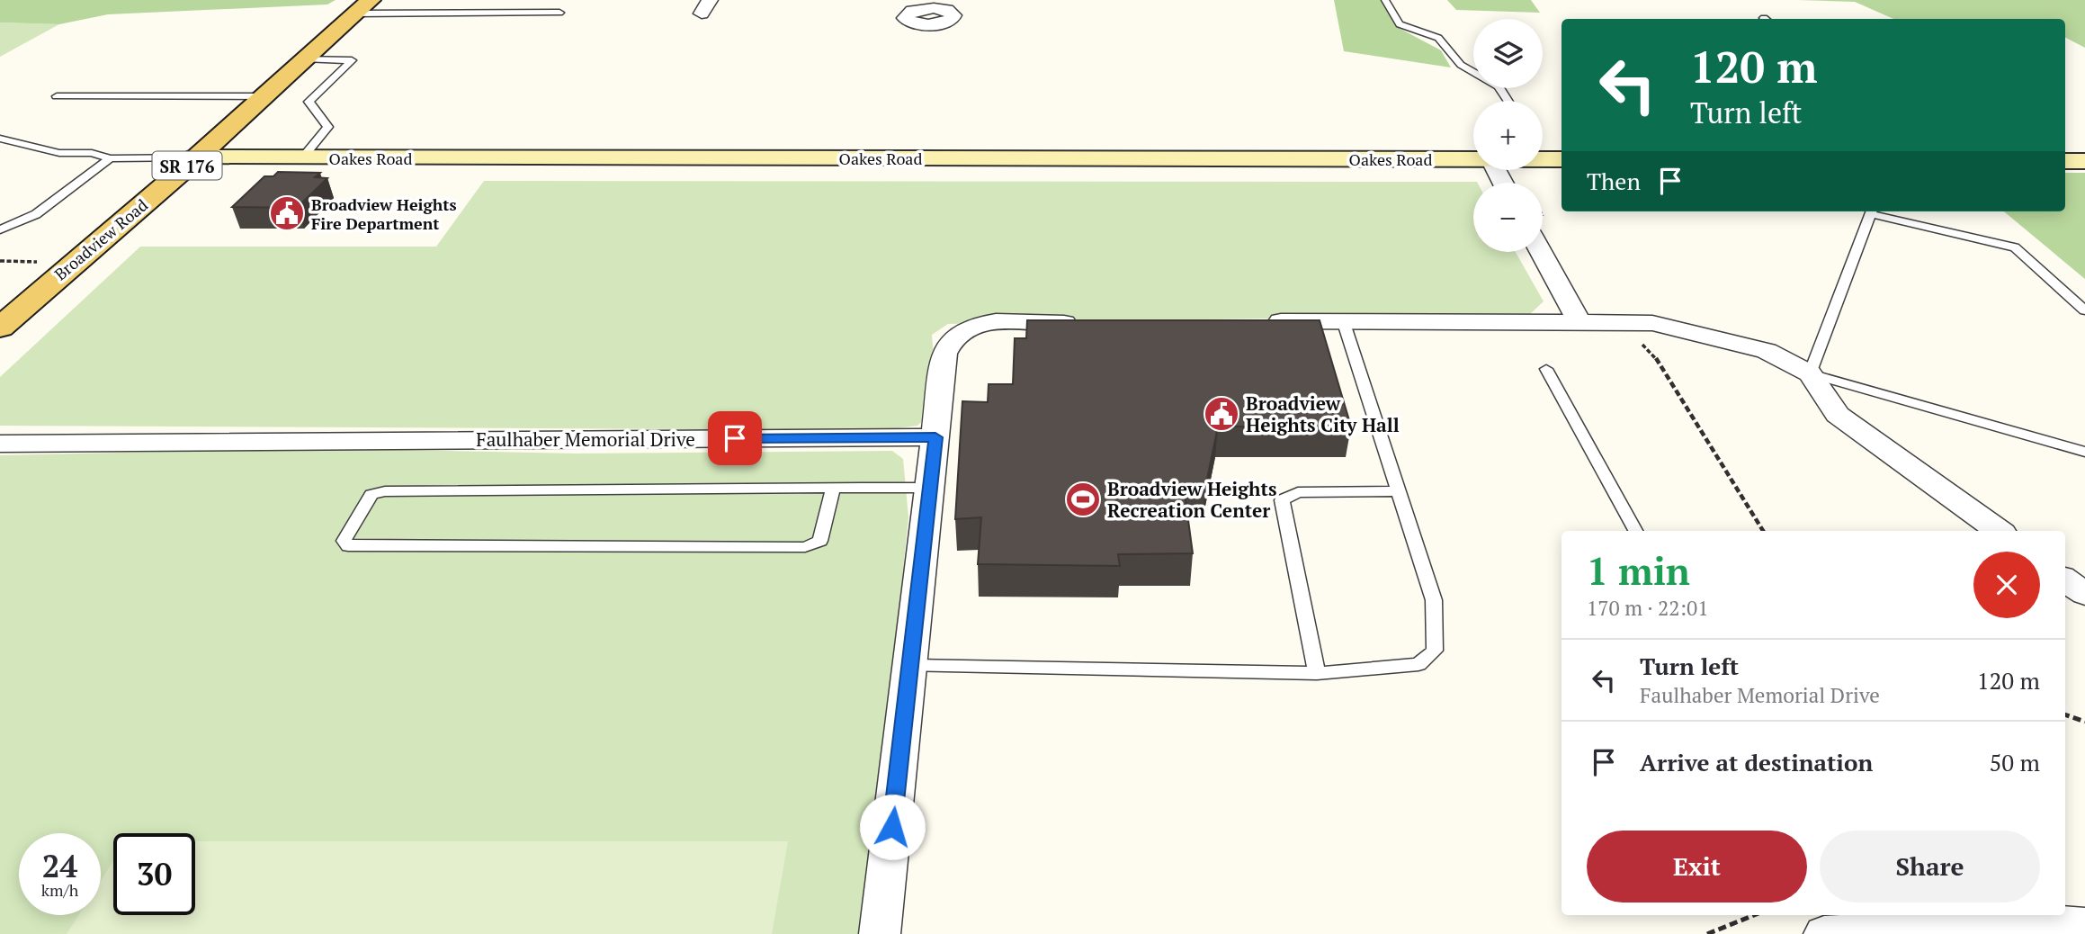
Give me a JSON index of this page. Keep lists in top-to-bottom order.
{
  "streets": {
    "main road": ["SR 176", "Broadview Road"],
    "street": ["Oakes Road", "Faulhaber Memorial Drive"]
  },
  "crossings": [
    ["Oakes Road", "Broadview Road"]
  ],
  "places": {
    "public building": ["Broadview Heights Fire Department", "Broadview Heights City Hall"],
    "sports": ["Broadview Heights Recreation Center"]
  },
  "page": {
    "map_buttons": ["+", "−"],
    "turn": ["120 m", "Turn left"],
    "then": "Then",
    "heading": ["1 min", "170 m · 22:01"],
    "list": [
      {
        "name": "Turn left",
        "note": "Faulhaber Memorial Drive",
        "value": "120 m"
      },
      {
        "name": "Arrive at destination",
        "value": "50 m"
      }
    ],
    "buttons": ["Exit", "Share"],
    "speed": "24 km/h",
    "limit": "30"
  }
}
